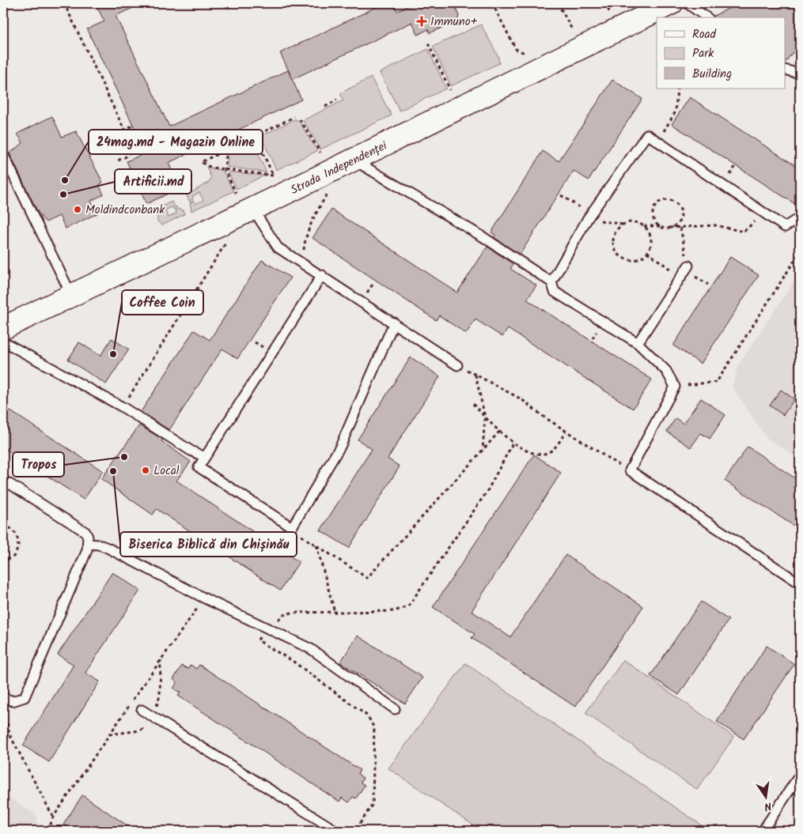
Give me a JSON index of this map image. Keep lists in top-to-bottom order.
{
  "streets": {
    "main road": ["Strada Independenței"]
  },
  "places": {
    "health": ["Immuno+"],
    "other": [
      "24mag.md - Magazin Online",
      "Artificii.md",
      "Moldindconbank",
      "Coffee Coin",
      "Tropos",
      "Local",
      "Biserica Biblică din Chișinău"
    ]
  },
  "legend": ["Road", "Park", "Building"],
  "north": "bottom"
}
